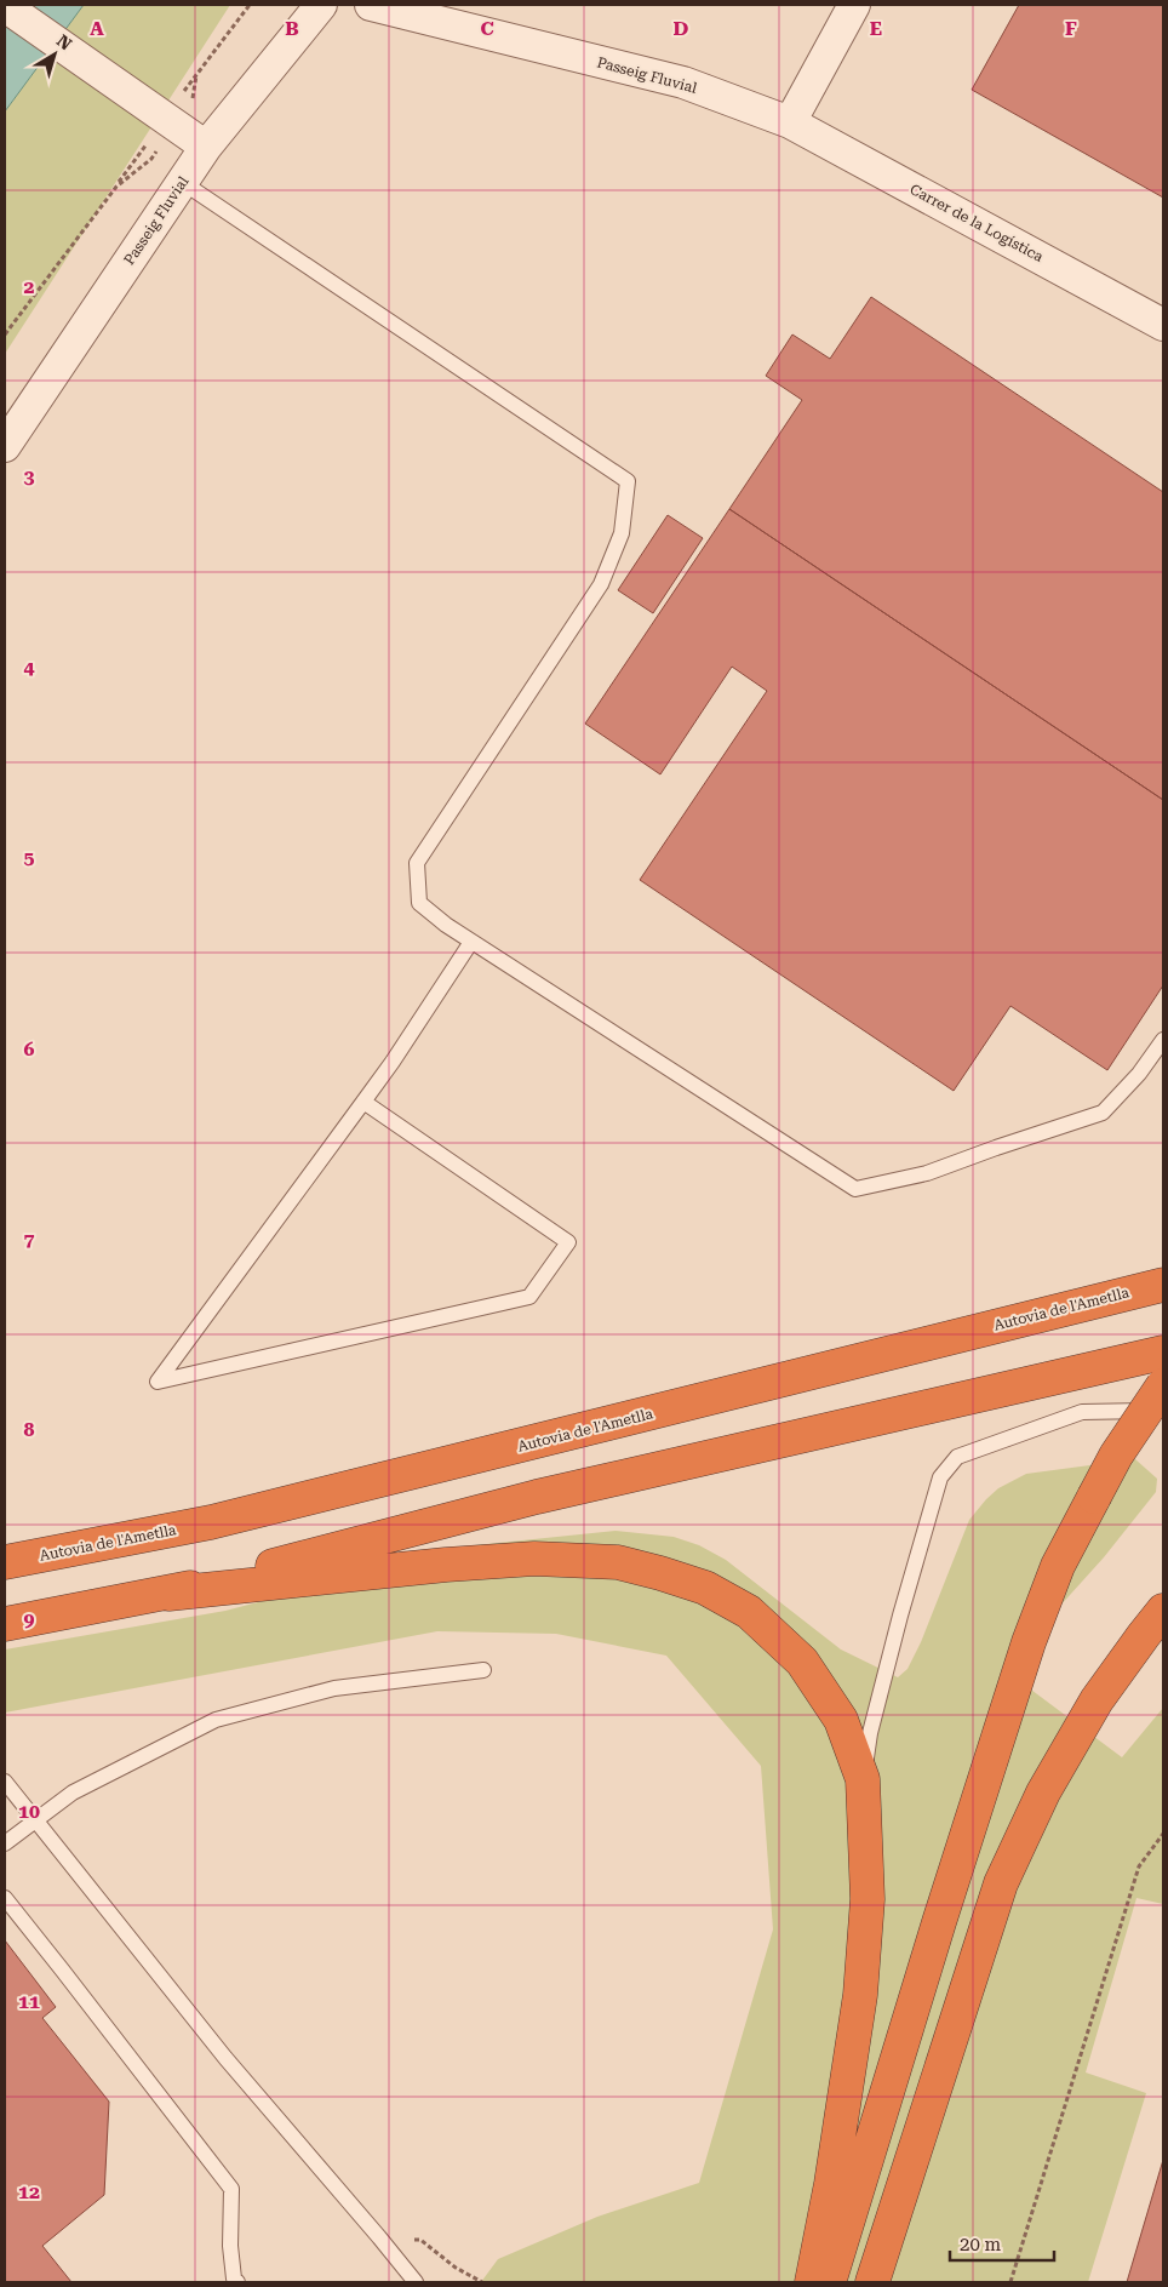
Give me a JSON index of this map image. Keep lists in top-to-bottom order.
{
  "streets": {
    "highway": ["Autovia de l'Ametlla"],
    "street": ["Passeig Fluvial", "Carrer de la Logística"]
  },
  "crossings": [
    ["Passeig Fluvial", "Carrer de la Logística"]
  ],
  "scale_bar": "20 m",
  "north": "top right",
  "grid": {
    "columns": [
      "A",
      "B",
      "C",
      "D",
      "E",
      "F"
    ],
    "rows": [
      "2",
      "3",
      "4",
      "5",
      "6",
      "7",
      "8",
      "9",
      "10",
      "11",
      "12"
    ]
  }
}
